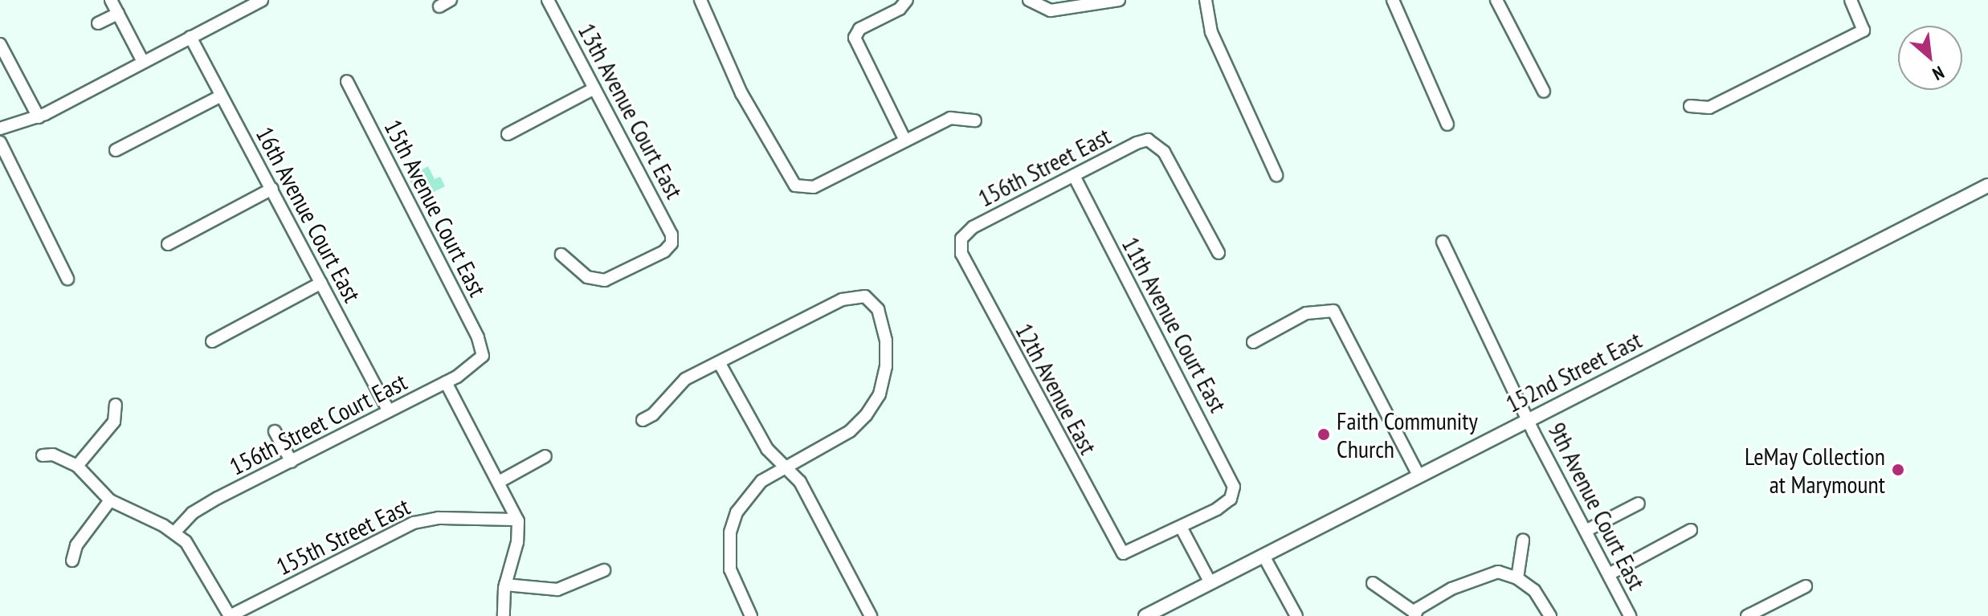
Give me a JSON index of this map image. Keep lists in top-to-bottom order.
{
  "streets": {
    "main road": ["152nd Street East"],
    "street": [
      "13th Avenue Court East",
      "156th Street East",
      "15th Avenue Court East",
      "16th Avenue Court East",
      "11th Avenue Court East",
      "12th Avenue East",
      "156th Street Court East",
      "9th Avenue Court East",
      "155th Street East"
    ]
  },
  "crossings": [
    ["156th Street East", "11th Avenue Court East"],
    ["156th Street East", "12th Avenue East"],
    ["15th Avenue Court East", "156th Street Court East"],
    ["16th Avenue Court East", "156th Street Court East"],
    ["11th Avenue Court East", "12th Avenue East"],
    ["152nd Street East", "9th Avenue Court East"]
  ],
  "places": ["Faith Community Church", "LeMay Collection at Marymount"],
  "north": "bottom right"
}
